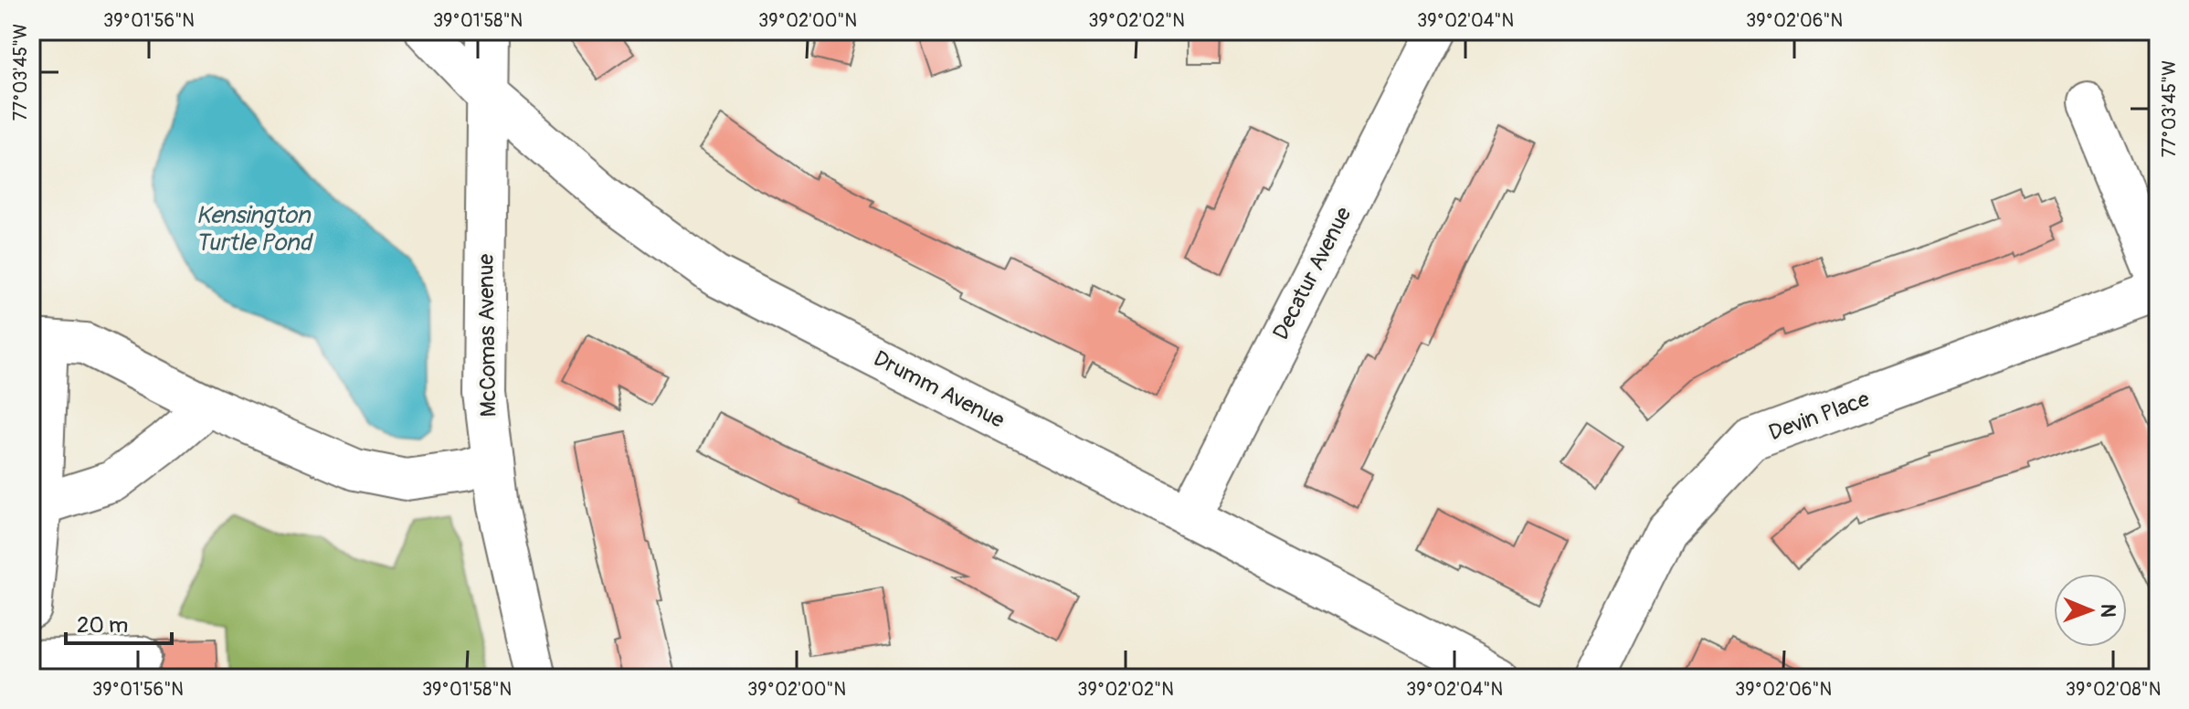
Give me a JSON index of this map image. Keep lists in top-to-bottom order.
{
  "streets": {
    "street": [
      "Decatur Avenue",
      "McComas Avenue",
      "Drumm Avenue",
      "Devin Place"
    ]
  },
  "crossings": [
    ["Decatur Avenue", "Drumm Avenue"],
    ["McComas Avenue", "Drumm Avenue"]
  ],
  "water": ["Kensington Turtle Pond"],
  "scale_bar": "20 m",
  "north": "right",
  "coordinates": [
    "39°01'56\"N",
    "39°01'58\"N",
    "39°02'00\"N",
    "39°02'02\"N",
    "39°02'04\"N",
    "39°02'06\"N",
    "77°03'45\"W",
    "39°02'08\"N"
  ]
}
